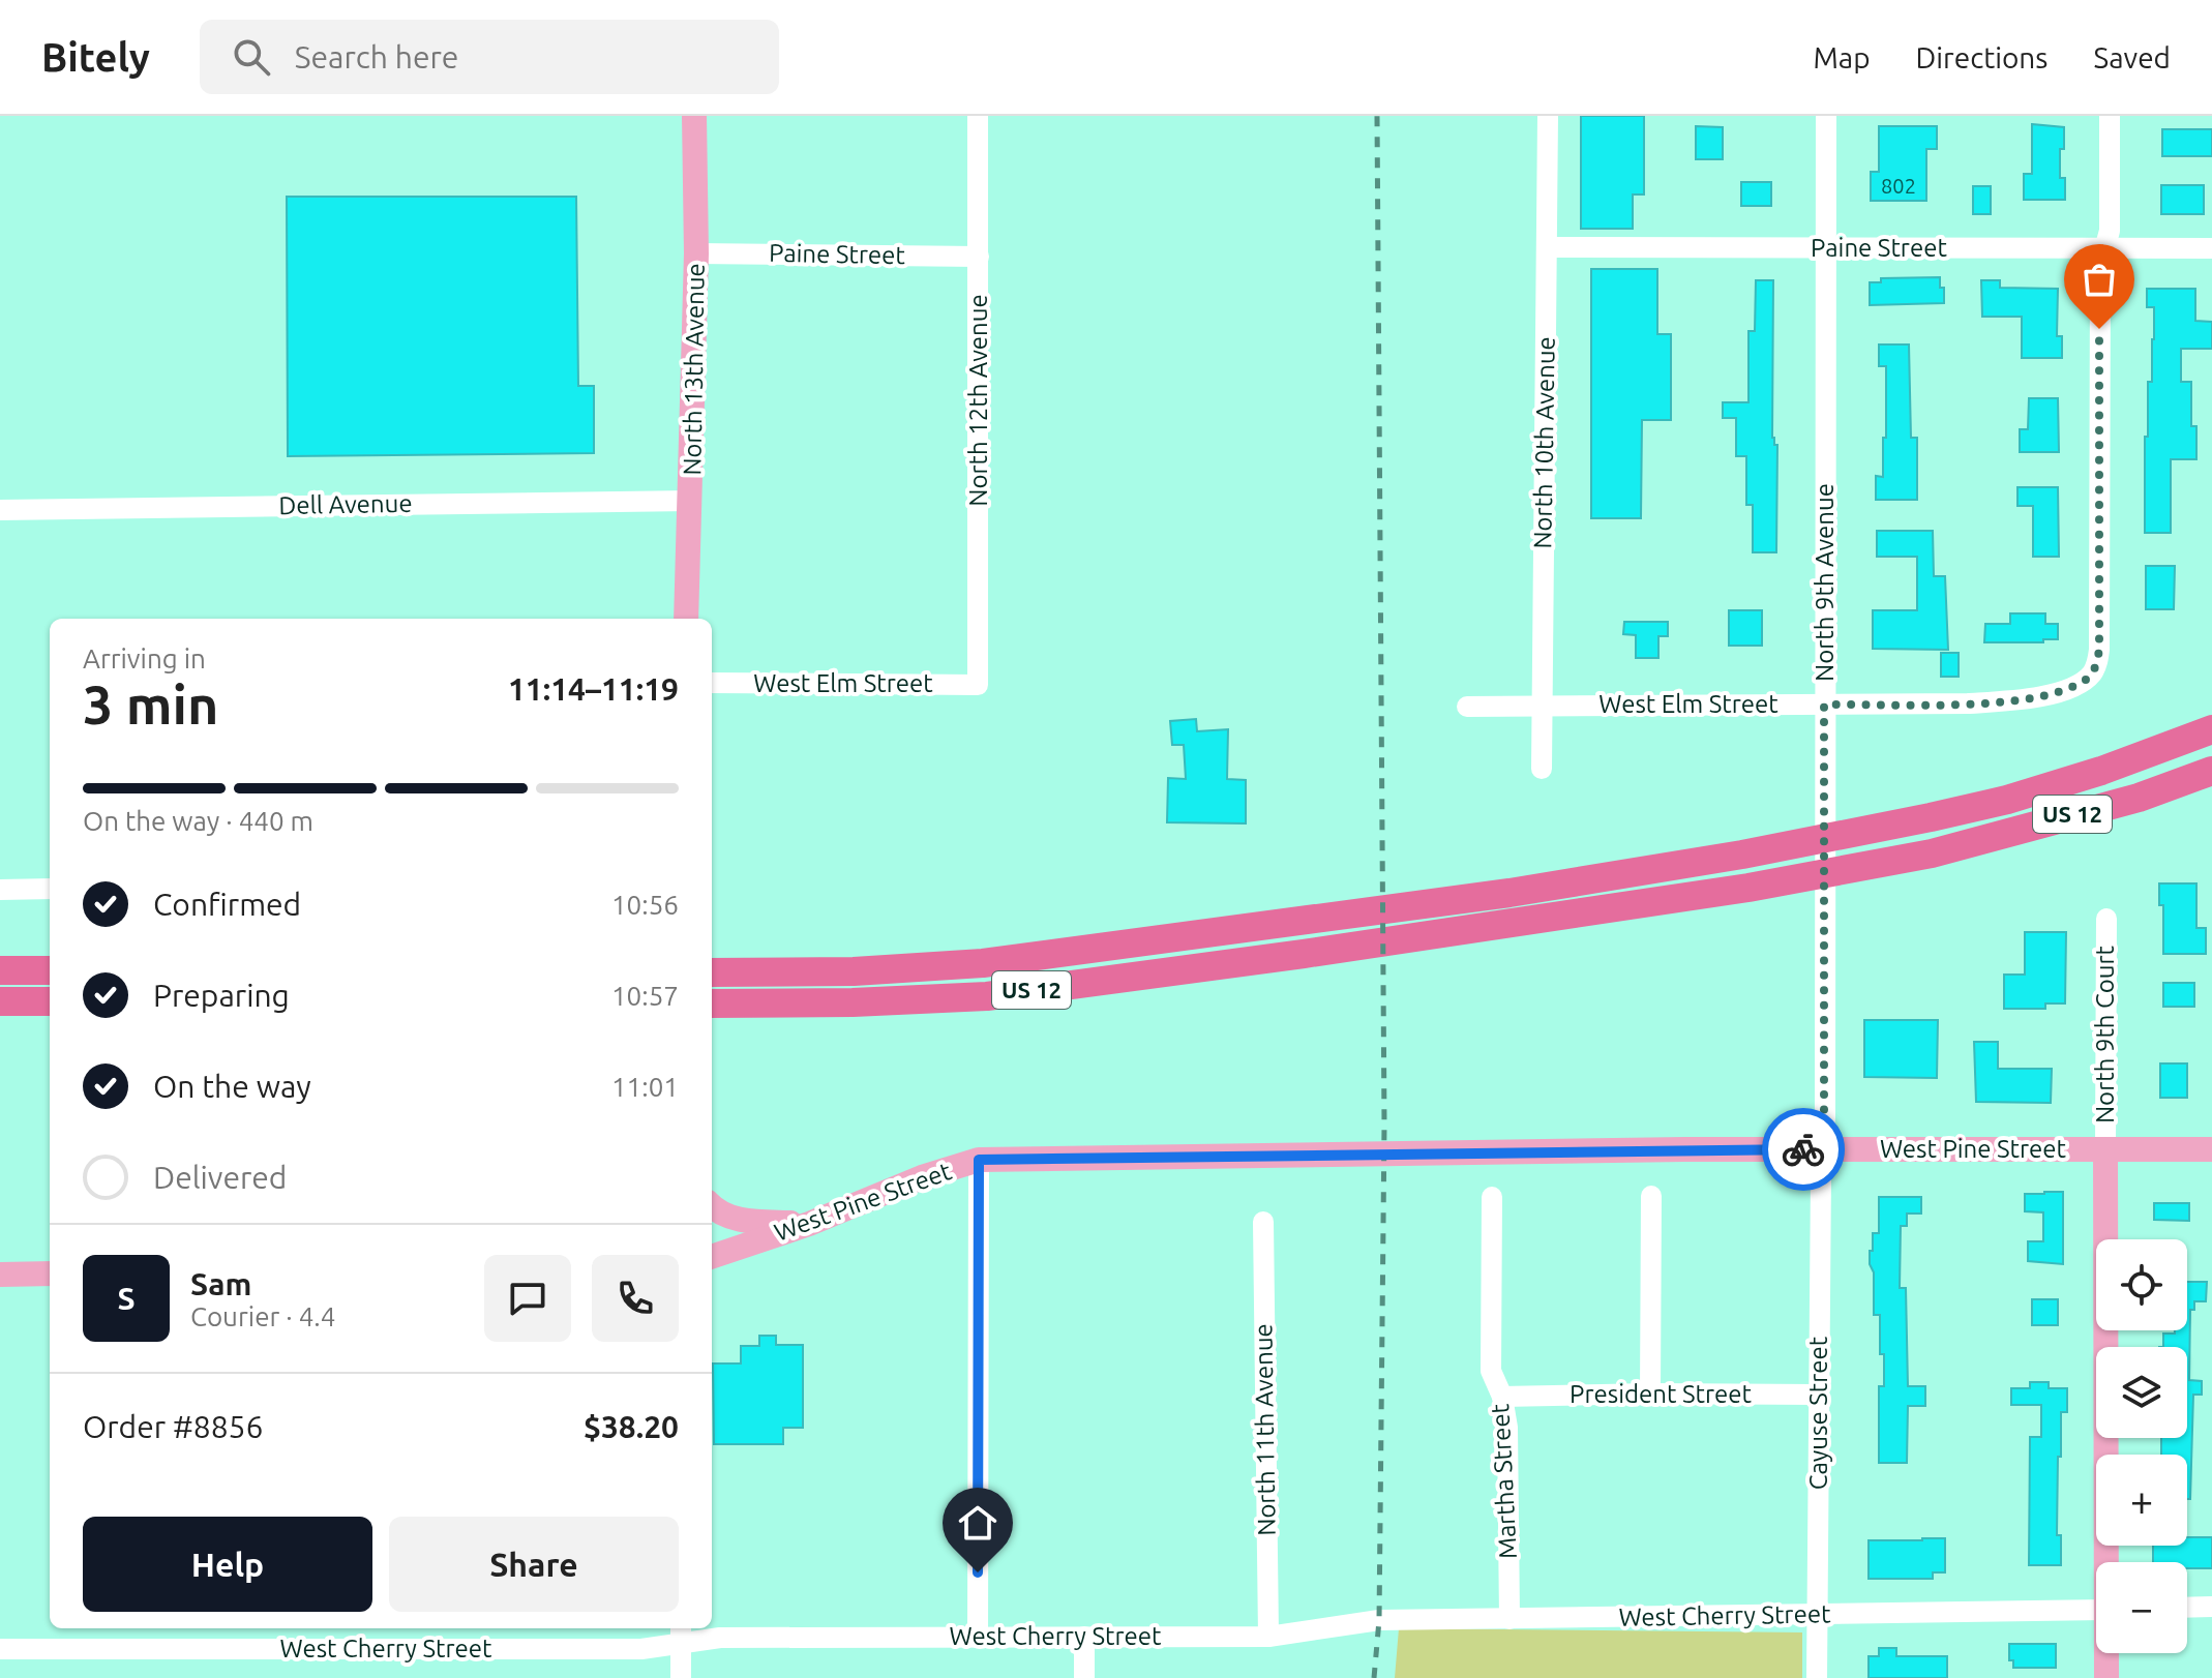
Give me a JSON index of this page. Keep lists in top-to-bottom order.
{
  "streets": {
    "highway": ["US 12"],
    "main road": ["North 13th Avenue", "West Pine Street"],
    "street": [
      "Paine Street",
      "North 12th Avenue",
      "North 10th Avenue",
      "Dell Avenue",
      "North 9th Avenue",
      "West Elm Street",
      "North 9th Court",
      "President Street",
      "Cayuse Street",
      "North 11th Avenue",
      "Martha Street",
      "West Cherry Street"
    ]
  },
  "crossings": [
    ["Paine Street", "North 13th Avenue"],
    ["Paine Street", "North 12th Avenue"],
    ["Paine Street", "North 10th Avenue"],
    ["Paine Street", "North 9th Avenue"],
    ["Paine Street", "West Elm Street"],
    ["North 13th Avenue", "Dell Avenue"],
    ["North 12th Avenue", "West Elm Street"],
    ["North 10th Avenue", "West Elm Street"],
    ["North 9th Avenue", "West Elm Street"],
    ["North 9th Avenue", "West Pine Street"],
    ["North 9th Avenue", "Cayuse Street"],
    ["North 9th Court", "West Pine Street"],
    ["West Pine Street", "Cayuse Street"],
    ["President Street", "Cayuse Street"],
    ["President Street", "Martha Street"],
    ["Cayuse Street", "West Cherry Street"],
    ["North 11th Avenue", "West Cherry Street"],
    ["Martha Street", "West Cherry Street"]
  ],
  "house_numbers": ["802"],
  "page": {
    "header": "Bitely",
    "search": "Search here",
    "nav": ["Map", "Directions", "Saved"],
    "heading": ["3 min", "Arriving in", "11:14–11:19"],
    "panel": [
      "Sam",
      "Courier · 4.4",
      "Order #8856",
      "$38.20"
    ],
    "bar": "On the way · 440 m",
    "list": [
      ["Confirmed", "10:56"],
      ["Preparing", "10:57"],
      ["On the way", "11:01"],
      "Delivered"
    ],
    "map_buttons": ["+", "−"],
    "round": "S",
    "buttons": ["Help", "Share"]
  }
}
